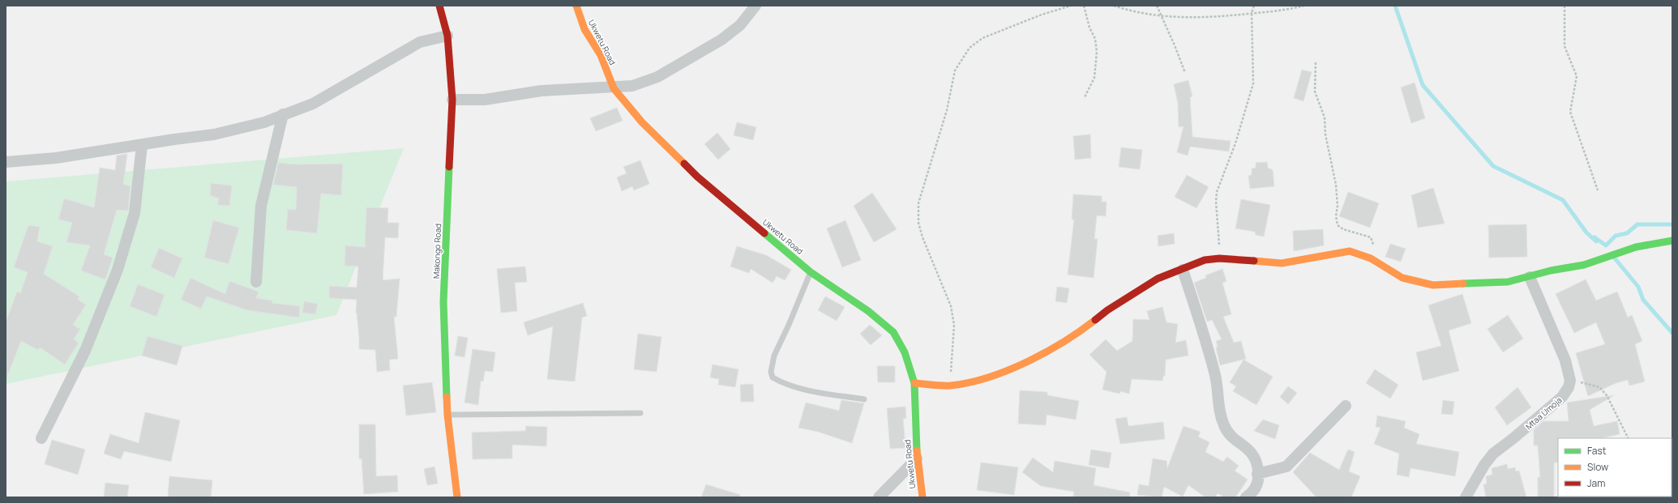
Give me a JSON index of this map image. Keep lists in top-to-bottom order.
{
  "streets": {
    "street": ["Ukwetu Road", "Makongo Road", "Mtaa Umoja"]
  },
  "legend": ["Fast", "Slow", "Jam"]
}
